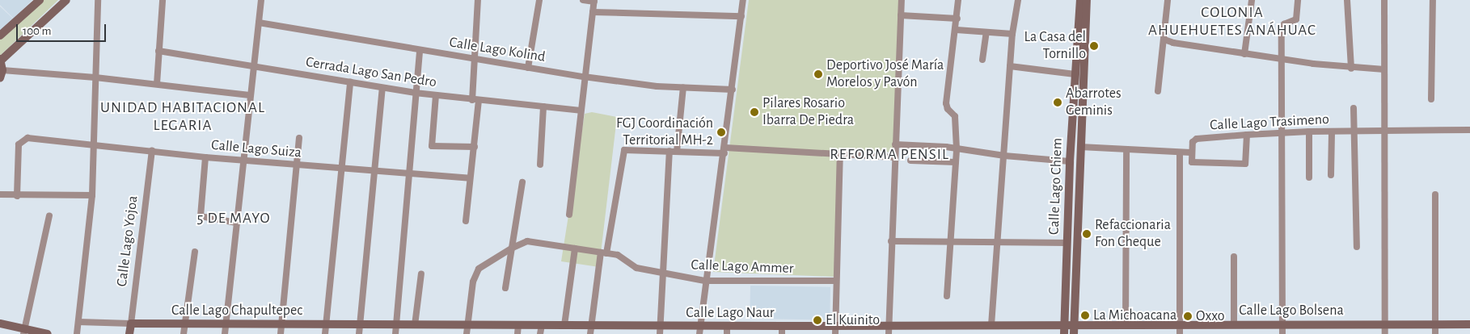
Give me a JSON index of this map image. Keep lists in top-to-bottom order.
{
  "streets": {
    "street": [
      "Calle Lago Kolind",
      "Cerrada Lago San Pedro",
      "Calle Lago Trasimeno",
      "Calle Lago Suiza",
      "Calle Lago Chiem",
      "Calle Lago Yojoa",
      "Calle Lago Ammer",
      "Calle Lago Chapultepec",
      "Calle Lago Bolsena",
      "Calle Lago Naur"
    ]
  },
  "crossings": [
    ["Calle Lago Suiza", "Calle Lago Yojoa"],
    ["Calle Lago Chiem", "Calle Lago Bolsena"],
    ["Calle Lago Chiem", "Calle Lago Naur"],
    ["Calle Lago Yojoa", "Calle Lago Chapultepec"],
    ["Calle Lago Ammer", "Calle Lago Naur"],
    ["Calle Lago Chapultepec", "Calle Lago Naur"],
    ["Calle Lago Bolsena", "Calle Lago Naur"]
  ],
  "districts": [
    "COLONIA AHUEHUETES ANÁHUAC",
    "UNIDAD HABITACIONAL LEGARIA",
    "REFORMA PENSIL",
    "5 DE MAYO"
  ],
  "places": [
    "La Casa del Tornillo",
    "Deportivo José María Morelos y Pavón",
    "Abarrotes Geminis",
    "Pilares Rosario Ibarra De Piedra",
    "FGJ Coordinación Territorial MH-2",
    "Refaccionaria Fon Cheque",
    "La Michoacana",
    "Oxxo",
    "El Kuinito"
  ],
  "scale_bar": "100 m"
}
